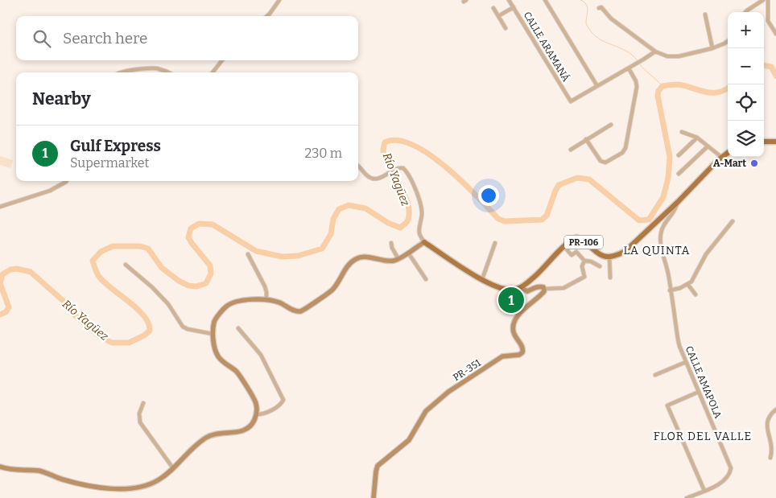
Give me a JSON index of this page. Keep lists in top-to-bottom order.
{
  "streets": {
    "main road": ["PR-106", "PR-351"],
    "street": ["CALLE ARAMANÁ", "CALLE AMAPOLA"]
  },
  "crossings": [
    ["PR-106", "CALLE AMAPOLA"]
  ],
  "districts": ["LA QUINTA", "FLOR DEL VALLE"],
  "water": ["Río Yagüez"],
  "places": ["A-Mart"],
  "page": {
    "map_buttons": ["+", "−"],
    "search": "Search here",
    "heading": "Nearby",
    "list": [
      {
        "mark": "1",
        "name": "Gulf Express",
        "note": "Supermarket",
        "value": "230 m"
      }
    ],
    "pins": "1"
  }
}
